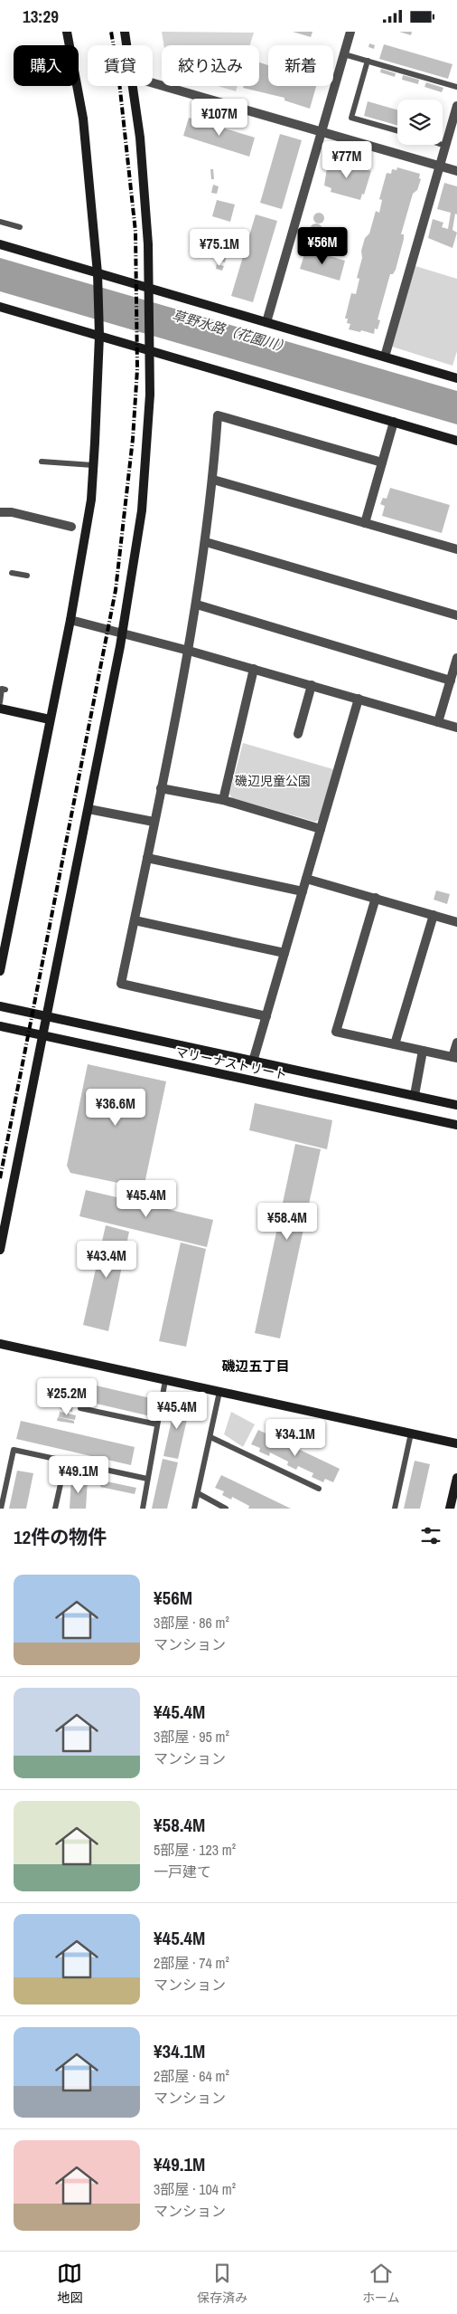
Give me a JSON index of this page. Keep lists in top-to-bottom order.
{
  "streets": {
    "street": ["マリーナストリート"]
  },
  "districts": ["磯辺五丁目"],
  "water": ["草野水路（花園川）"],
  "parks": ["磯辺児童公園"],
  "page": {
    "status": "13:29",
    "chip": [
      "購入",
      "賃貸",
      "絞り込み",
      "新着"
    ],
    "price": [
      "¥107M",
      "¥77M",
      "¥56M",
      "¥75.1M",
      "¥36.6M",
      "¥45.4M",
      "¥58.4M",
      "¥43.4M",
      "¥25.2M",
      "¥45.4M",
      "¥34.1M",
      "¥49.1M"
    ],
    "heading": "12件の物件",
    "list": [
      {
        "name": "¥56M",
        "note": "3部屋 · 86 m² · マンション"
      },
      {
        "name": "¥45.4M",
        "note": "3部屋 · 95 m² · マンション"
      },
      {
        "name": "¥58.4M",
        "note": "5部屋 · 123 m² · 一戸建て"
      },
      {
        "name": "¥45.4M",
        "note": "2部屋 · 74 m² · マンション"
      },
      {
        "name": "¥34.1M",
        "note": "2部屋 · 64 m² · マンション"
      },
      {
        "name": "¥49.1M",
        "note": "3部屋 · 104 m² · マンション"
      }
    ],
    "tabs": ["地図", "保存済み", "ホーム"]
  }
}
